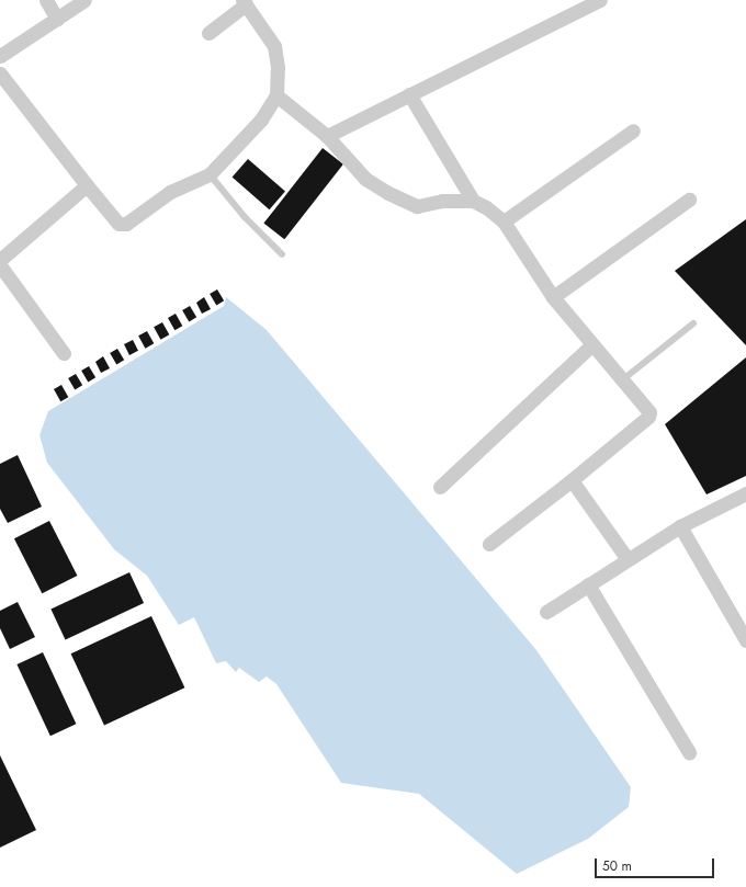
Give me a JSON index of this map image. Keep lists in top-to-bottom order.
{
  "scale_bar": "50 m"
}
